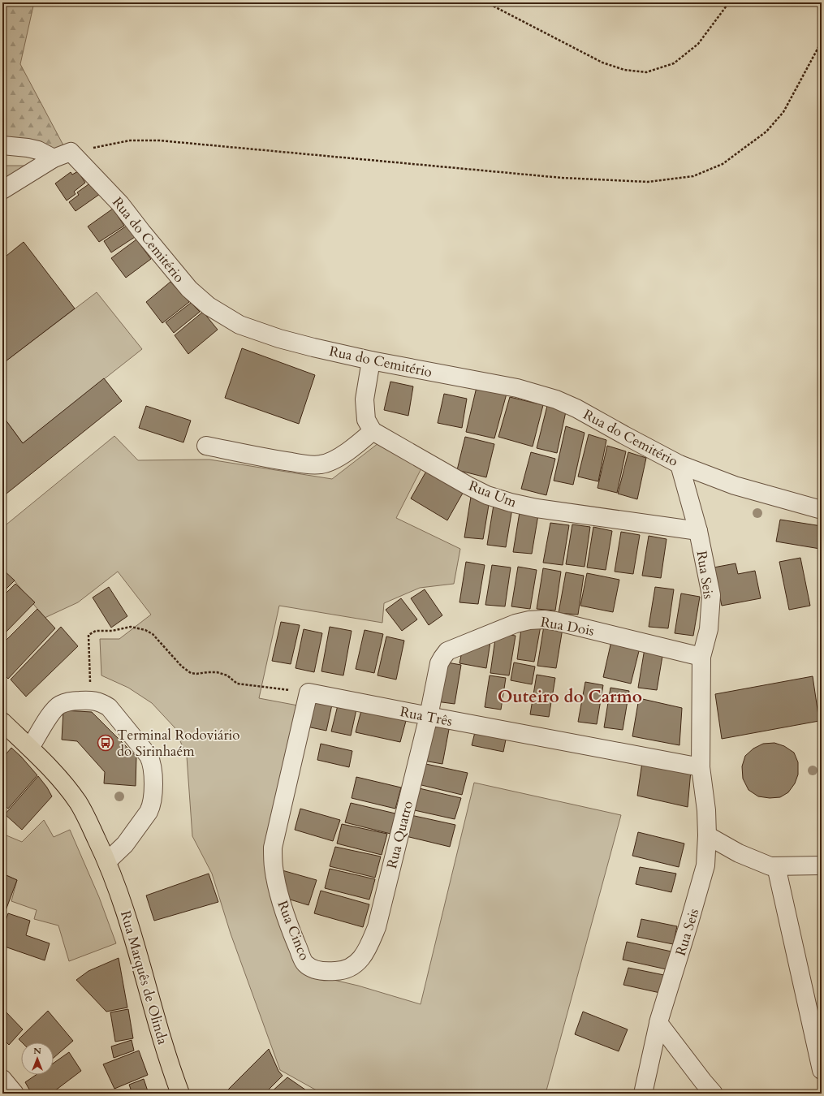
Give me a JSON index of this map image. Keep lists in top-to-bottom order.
{
  "streets": {
    "main road": ["Rua Marquês de Olinda"],
    "street": [
      "Rua do Cemitério",
      "Rua Um",
      "Rua Seis",
      "Rua Dois",
      "Rua Três",
      "Rua Quatro",
      "Rua Cinco"
    ]
  },
  "crossings": [
    ["Rua do Cemitério", "Rua Seis"],
    ["Rua Um", "Rua Seis"],
    ["Rua Seis", "Rua Dois"],
    ["Rua Seis", "Rua Três"],
    ["Rua Dois", "Rua Três"],
    ["Rua Dois", "Rua Quatro"],
    ["Rua Três", "Rua Quatro"],
    ["Rua Três", "Rua Cinco"],
    ["Rua Quatro", "Rua Cinco"]
  ],
  "districts": ["Outeiro do Carmo"],
  "places": {
    "bus stop": ["Terminal Rodoviário do Sirinhaém"]
  },
  "north": "top"
}
